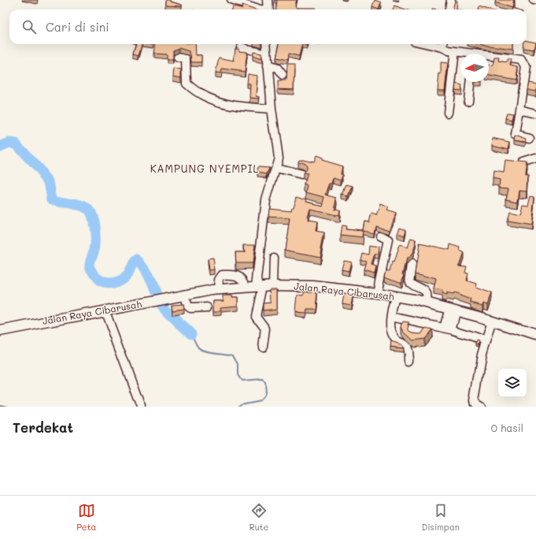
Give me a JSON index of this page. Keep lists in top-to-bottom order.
{
  "streets": {
    "main road": ["Jalan Raya Cibarusah"]
  },
  "districts": ["KAMPUNG NYEMPIL"],
  "north": "left",
  "page": {
    "search": "Cari di sini",
    "heading": ["Terdekat", "0 hasil"],
    "nav": ["Peta", "Rute", "Disimpan"]
  }
}
